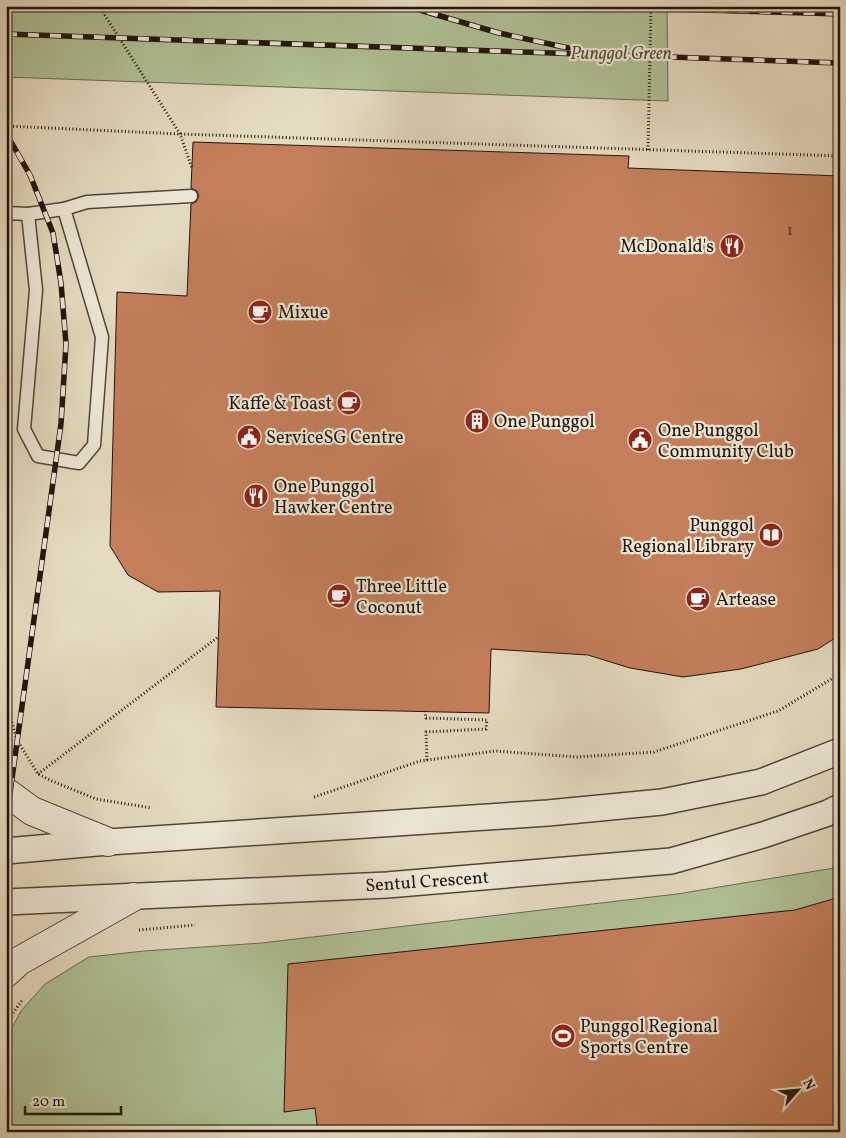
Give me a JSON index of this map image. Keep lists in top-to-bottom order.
{
  "streets": {
    "street": ["Sentul Crescent"]
  },
  "parks": ["Punggol Green"],
  "places": {
    "restaurant": ["McDonald's", "One Punggol Hawker Centre"],
    "cafe": [
      "Mixue",
      "Kaffe & Toast",
      "Three Little Coconut",
      "Artease"
    ],
    "building": ["One Punggol"],
    "public building": ["ServiceSG Centre", "One Punggol Community Club"],
    "library": ["Punggol Regional Library"],
    "sports": ["Punggol Regional Sports Centre"]
  },
  "house_numbers": ["1"],
  "scale_bar": "20 m",
  "north": "top right"
}
